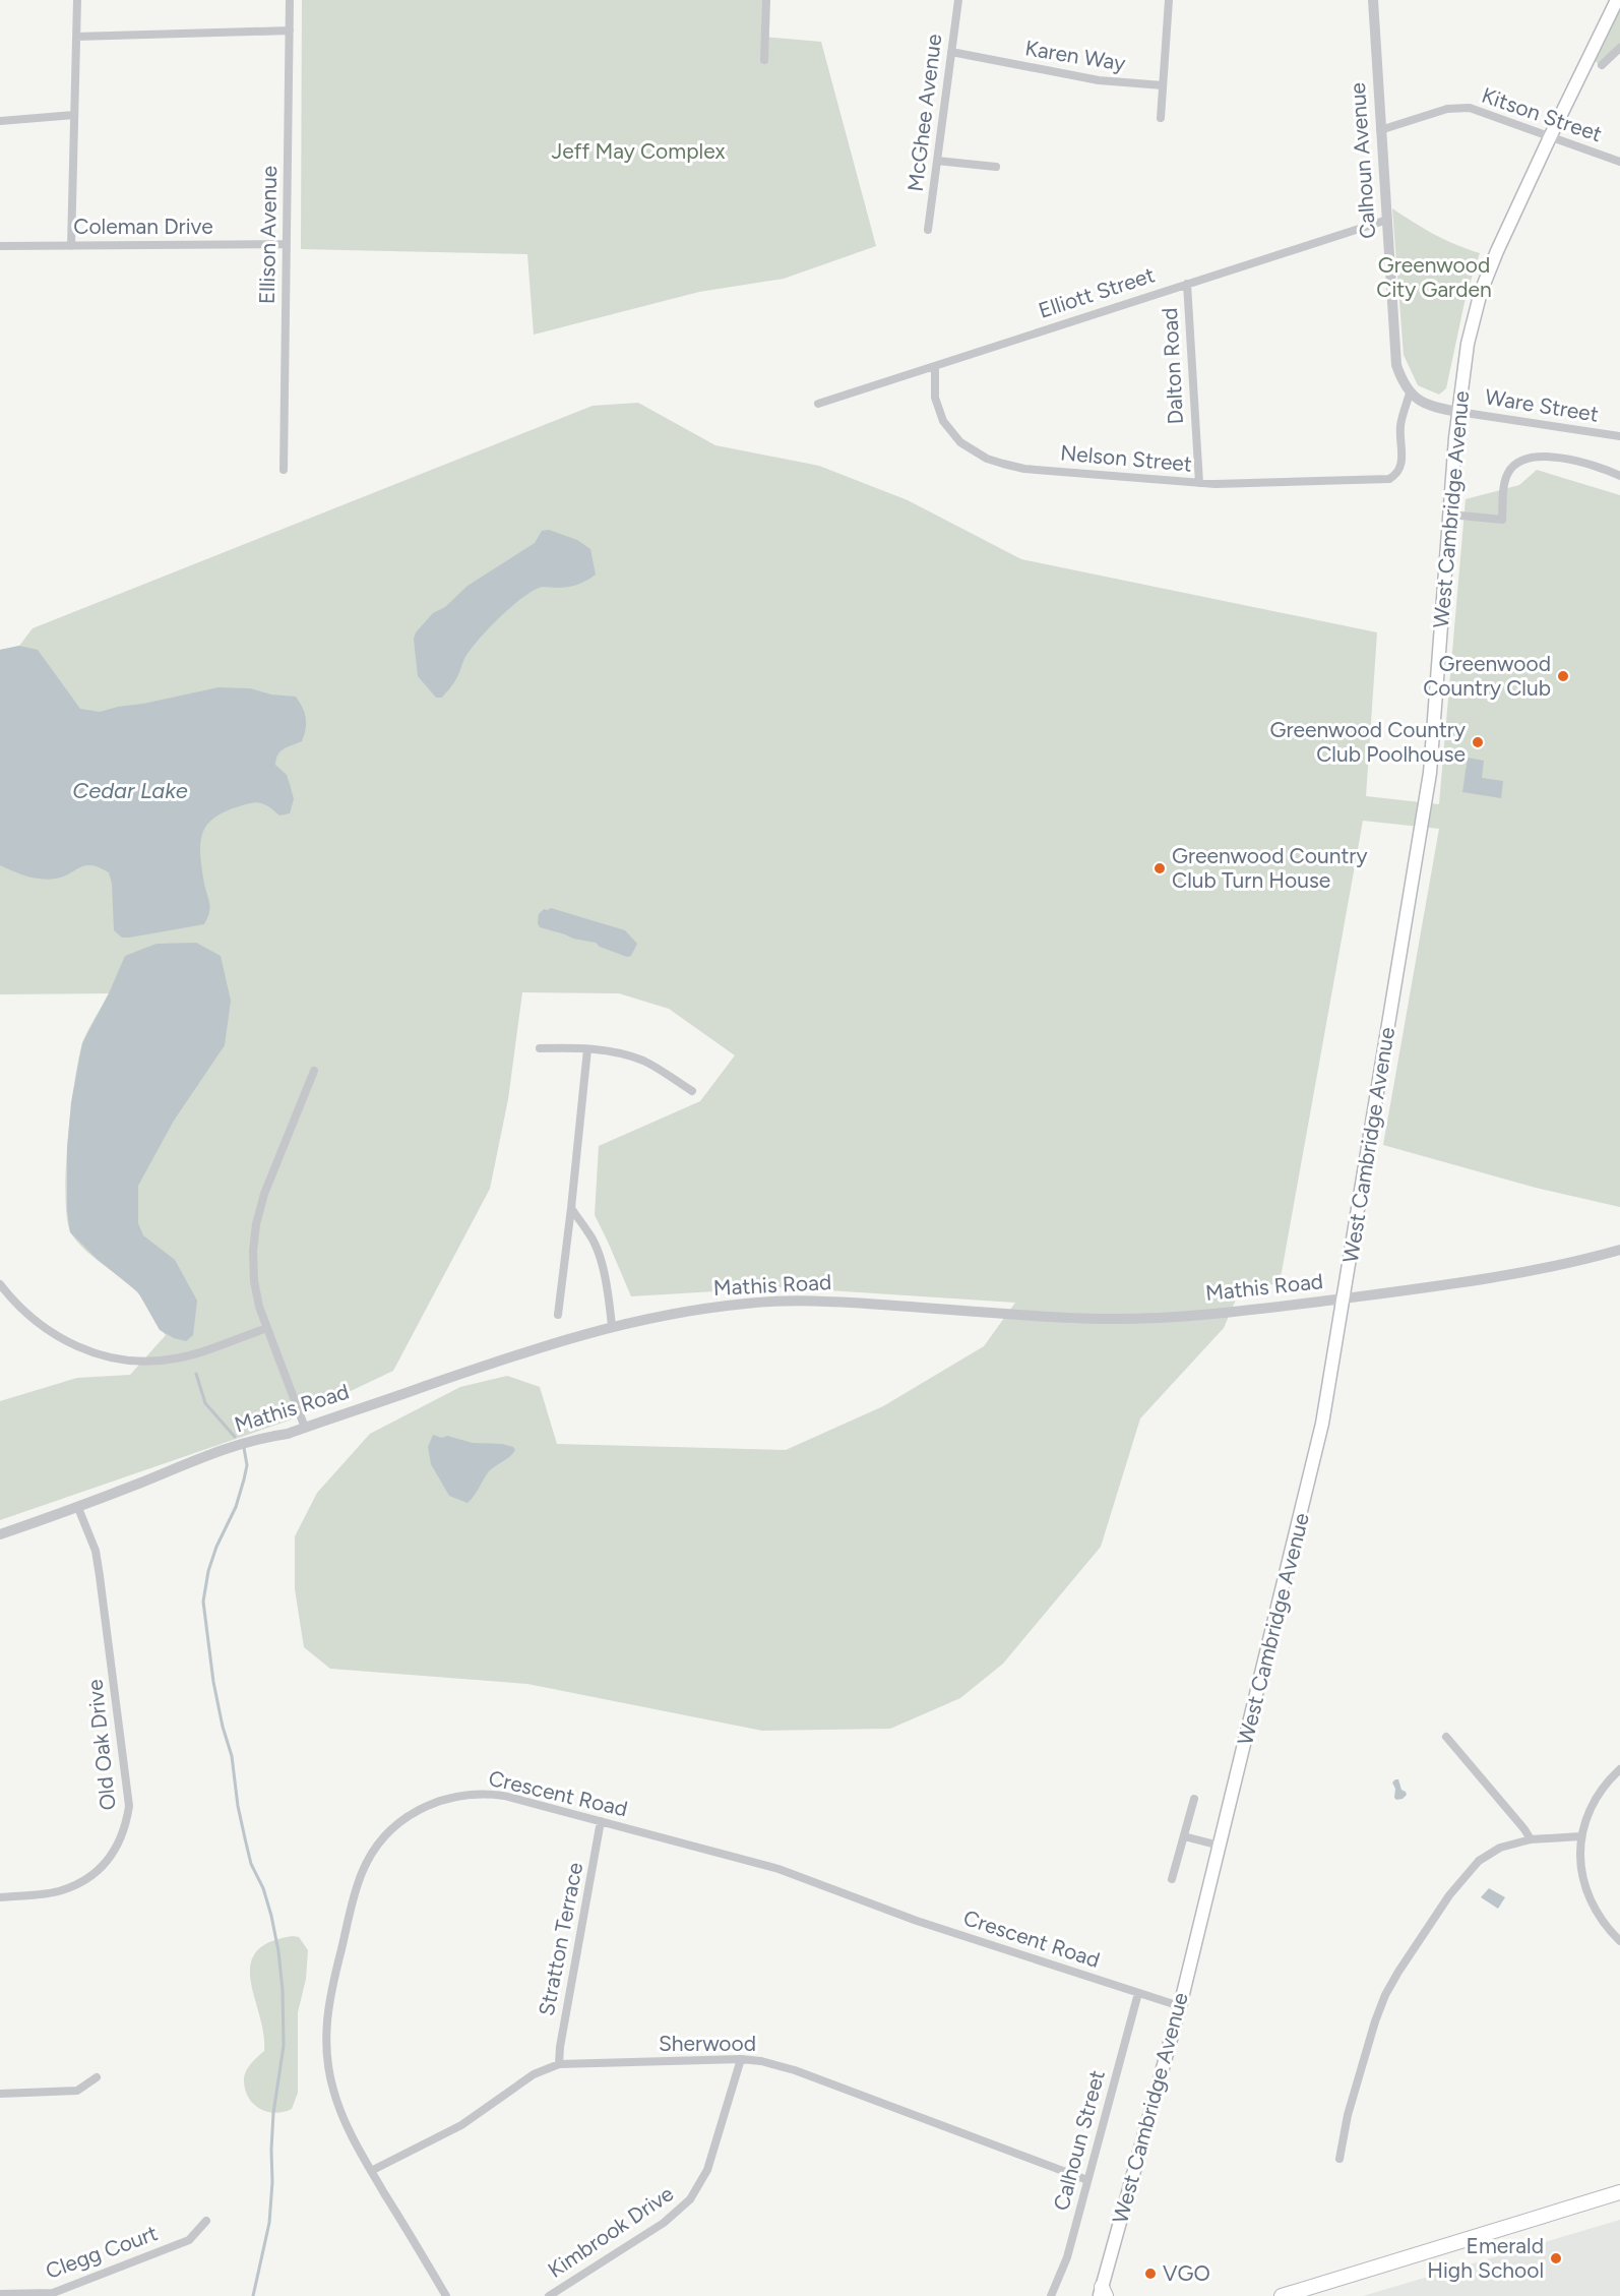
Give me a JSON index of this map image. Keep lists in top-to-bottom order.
{
  "streets": {
    "main road": ["West Cambridge Avenue"],
    "street": [
      "Karen Way",
      "McGhee Avenue",
      "Kitson Street",
      "Calhoun Avenue",
      "Coleman Drive",
      "Ellison Avenue",
      "Elliott Street",
      "Dalton Road",
      "Ware Street",
      "Nelson Street",
      "Mathis Road",
      "Old Oak Drive",
      "Crescent Road",
      "Stratton Terrace",
      "Sherwood",
      "Calhoun Street",
      "Kimbrook Drive",
      "Clegg Court"
    ]
  },
  "crossings": [
    ["Karen Way", "McGhee Avenue"],
    ["Kitson Street", "Calhoun Avenue"],
    ["Kitson Street", "West Cambridge Avenue"],
    ["Calhoun Avenue", "Elliott Street"],
    ["Calhoun Avenue", "Nelson Street"],
    ["Coleman Drive", "Ellison Avenue"],
    ["Elliott Street", "Dalton Road"],
    ["Elliott Street", "Nelson Street"],
    ["Dalton Road", "Nelson Street"],
    ["Ware Street", "West Cambridge Avenue"],
    ["West Cambridge Avenue", "Mathis Road"],
    ["West Cambridge Avenue", "Crescent Road"],
    ["Mathis Road", "Old Oak Drive"],
    ["Crescent Road", "Stratton Terrace"],
    ["Crescent Road", "Sherwood"],
    ["Crescent Road", "Calhoun Street"],
    ["Stratton Terrace", "Sherwood"],
    ["Sherwood", "Calhoun Street"],
    ["Sherwood", "Kimbrook Drive"]
  ],
  "water": ["Cedar Lake"],
  "parks": ["Jeff May Complex", "Greenwood City Garden"],
  "places": [
    "Greenwood Country Club",
    "Greenwood Country Club Poolhouse",
    "Greenwood Country Club Turn House",
    "Emerald High School",
    "VGO"
  ]
}
